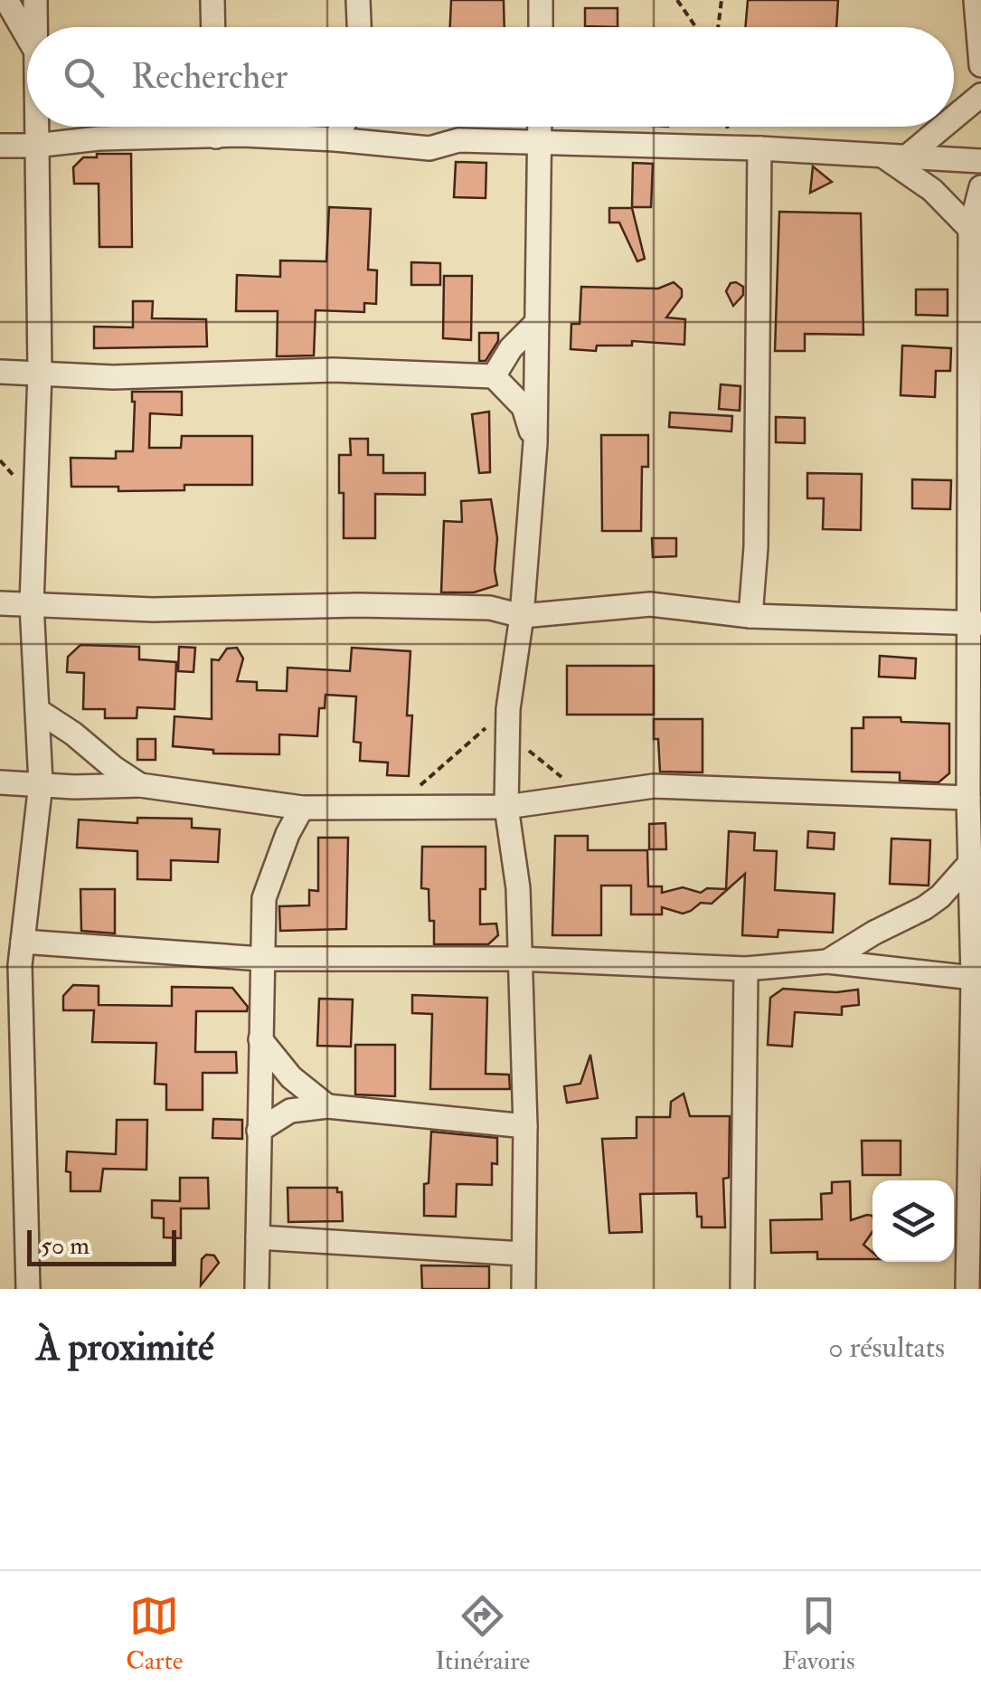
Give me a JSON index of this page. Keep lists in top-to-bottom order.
{
  "scale_bar": "50 m",
  "page": {
    "search": "Rechercher",
    "scale": "50 m",
    "heading": ["À proximité", "0 résultats"],
    "nav": ["Carte", "Itinéraire", "Favoris"]
  }
}
